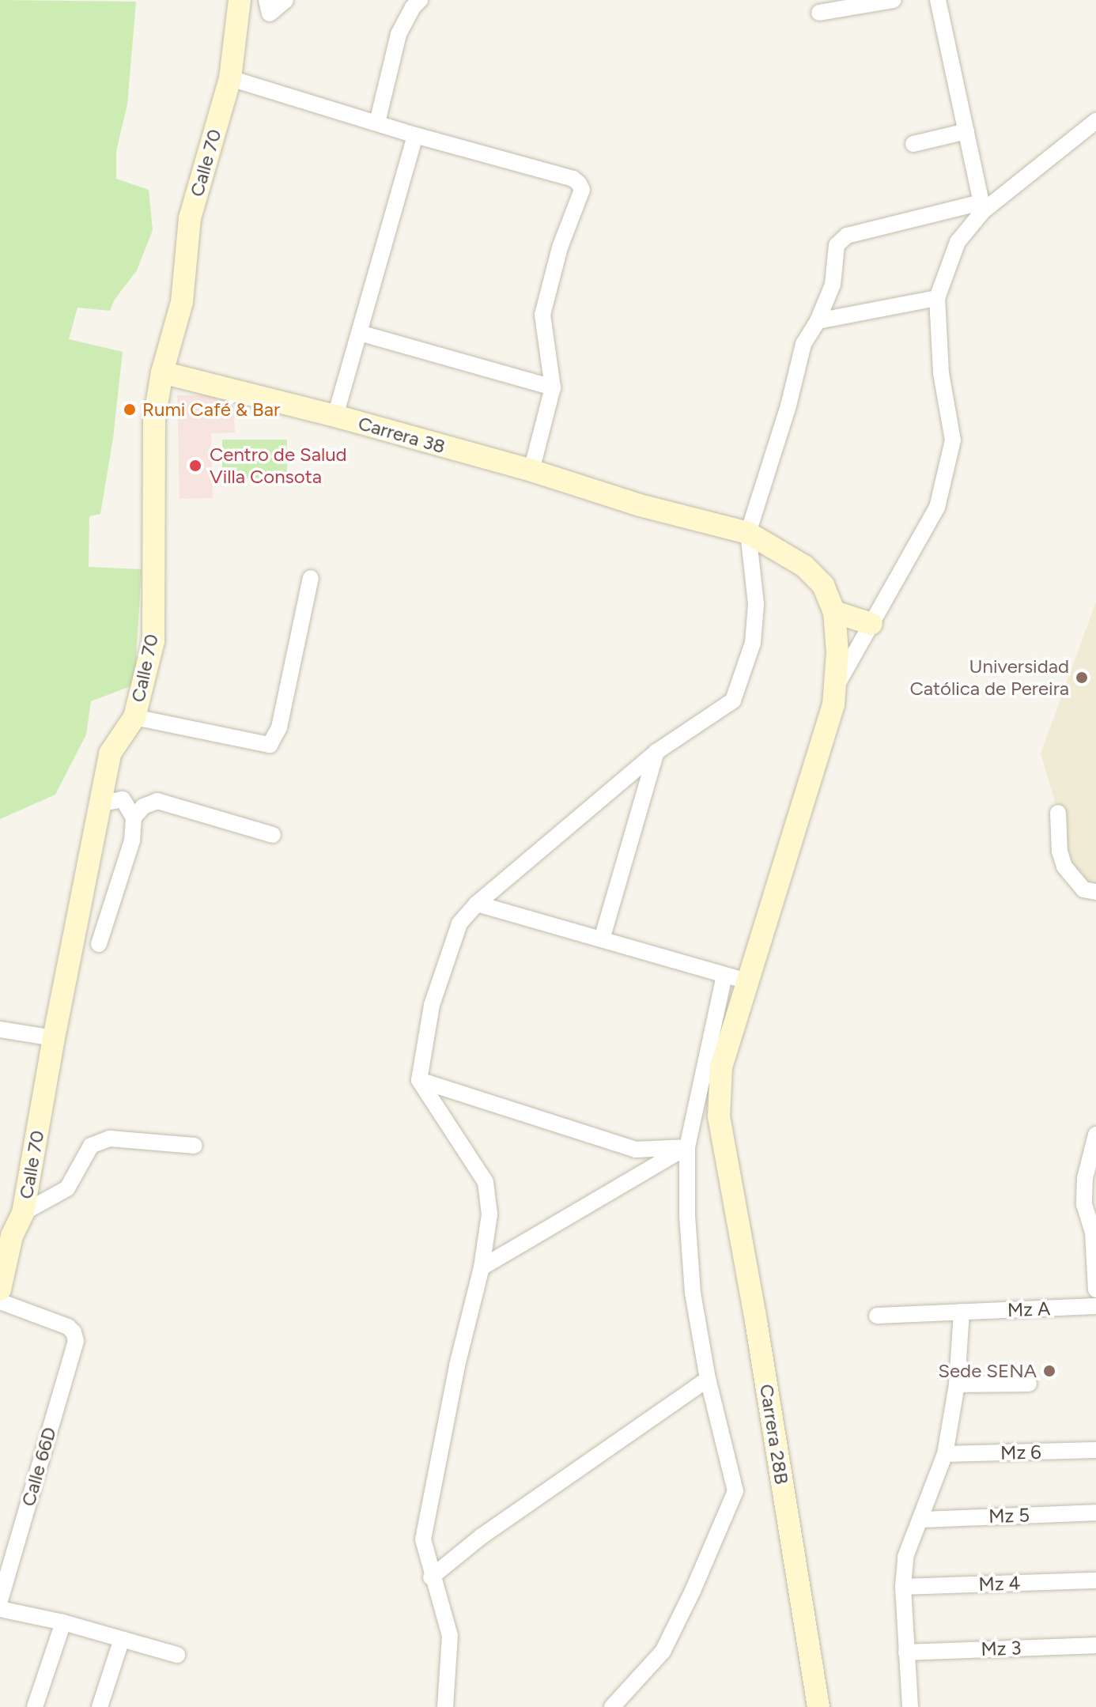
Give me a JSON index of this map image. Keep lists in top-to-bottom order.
{
  "streets": {
    "street": [
      "Calle 70",
      "Carrera 38",
      "Mz A",
      "Carrera 28B",
      "Mz 6",
      "Calle 66D",
      "Mz 5",
      "Mz 4",
      "Mz 3"
    ]
  },
  "crossings": [
    ["Calle 70", "Carrera 38"],
    ["Carrera 38", "Carrera 28B"]
  ],
  "places": [
    "Rumi Café & Bar",
    "Centro de Salud Villa Consota",
    "Universidad Católica de Pereira",
    "Sede SENA"
  ]
}
